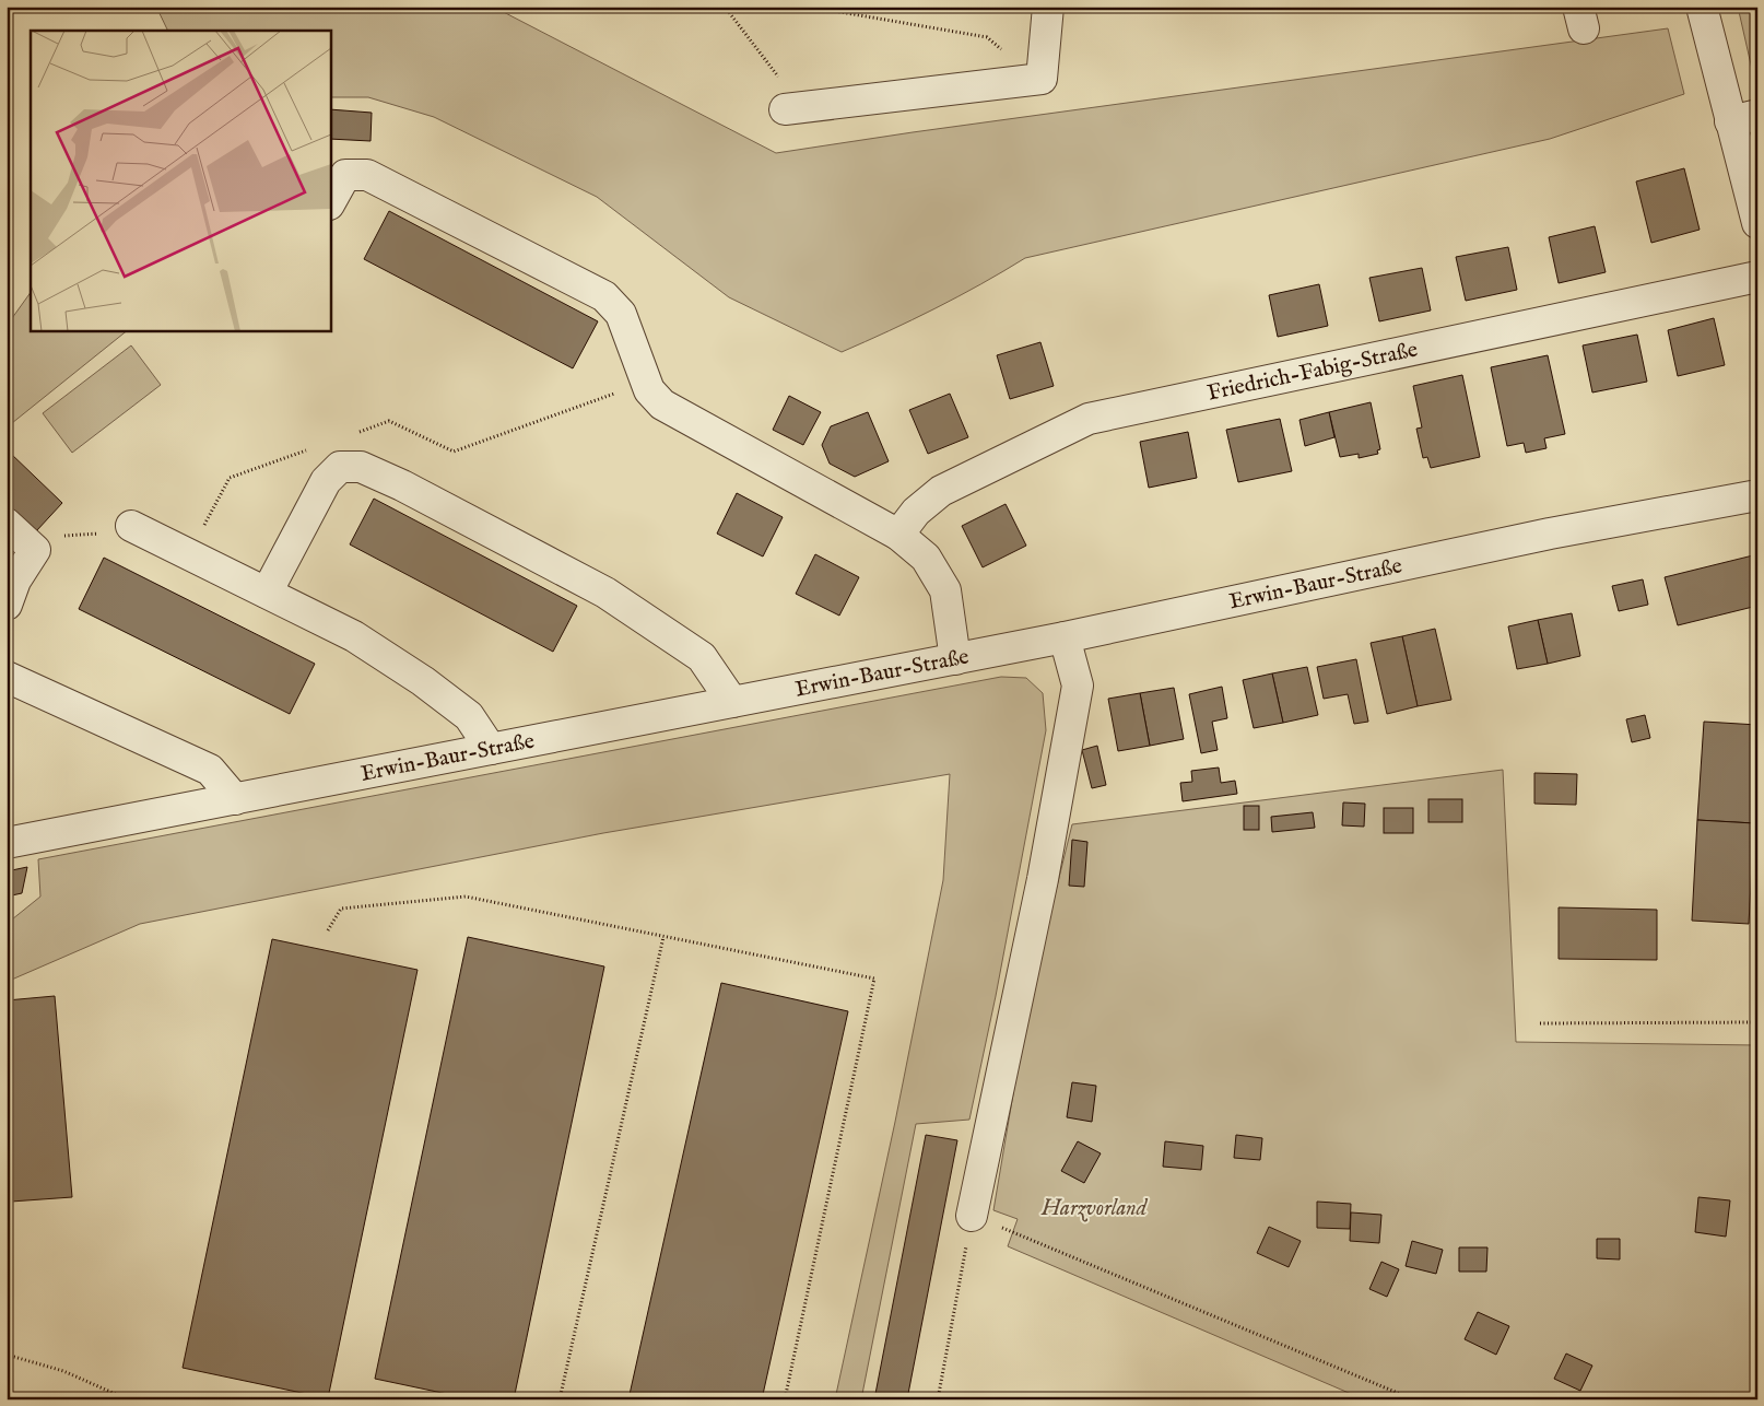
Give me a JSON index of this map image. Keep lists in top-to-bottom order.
{
  "streets": {
    "street": ["Friedrich-Fabig-Straße", "Erwin-Baur-Straße"]
  },
  "parks": ["Harzvorland"]
}
